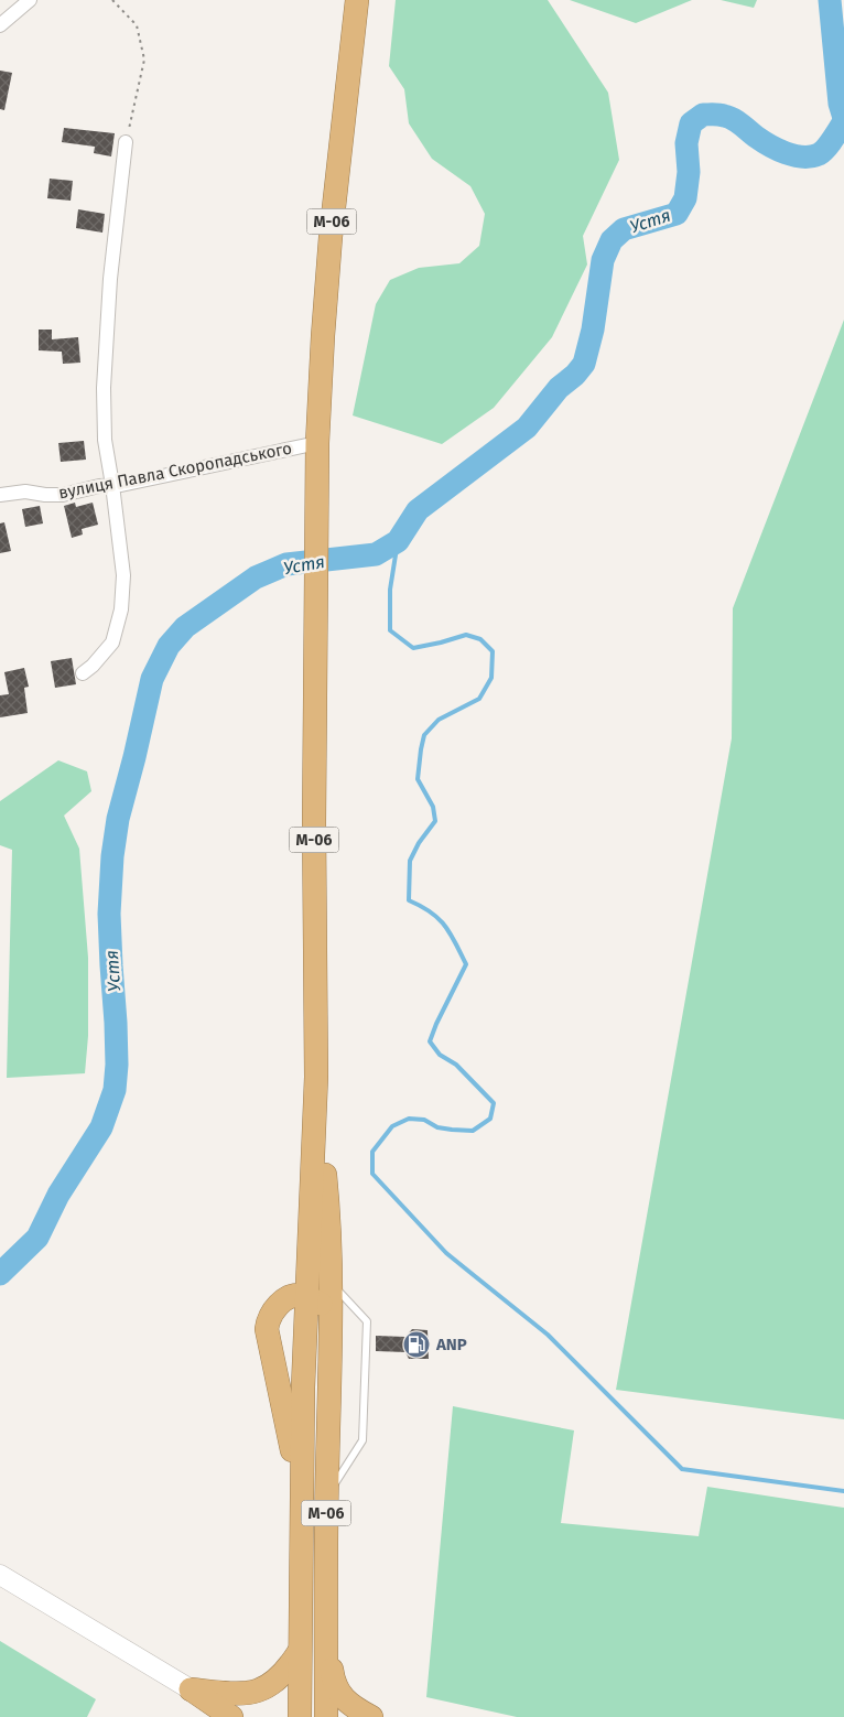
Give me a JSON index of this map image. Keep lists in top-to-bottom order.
{
  "streets": {
    "highway": ["М-06"],
    "street": ["вулиця Павла Скоропадського"]
  },
  "crossings": [
    ["М-06", "вулиця Павла Скоропадського"]
  ],
  "water": ["Устя"],
  "places": {
    "fuel station": ["ANP"]
  }
}
